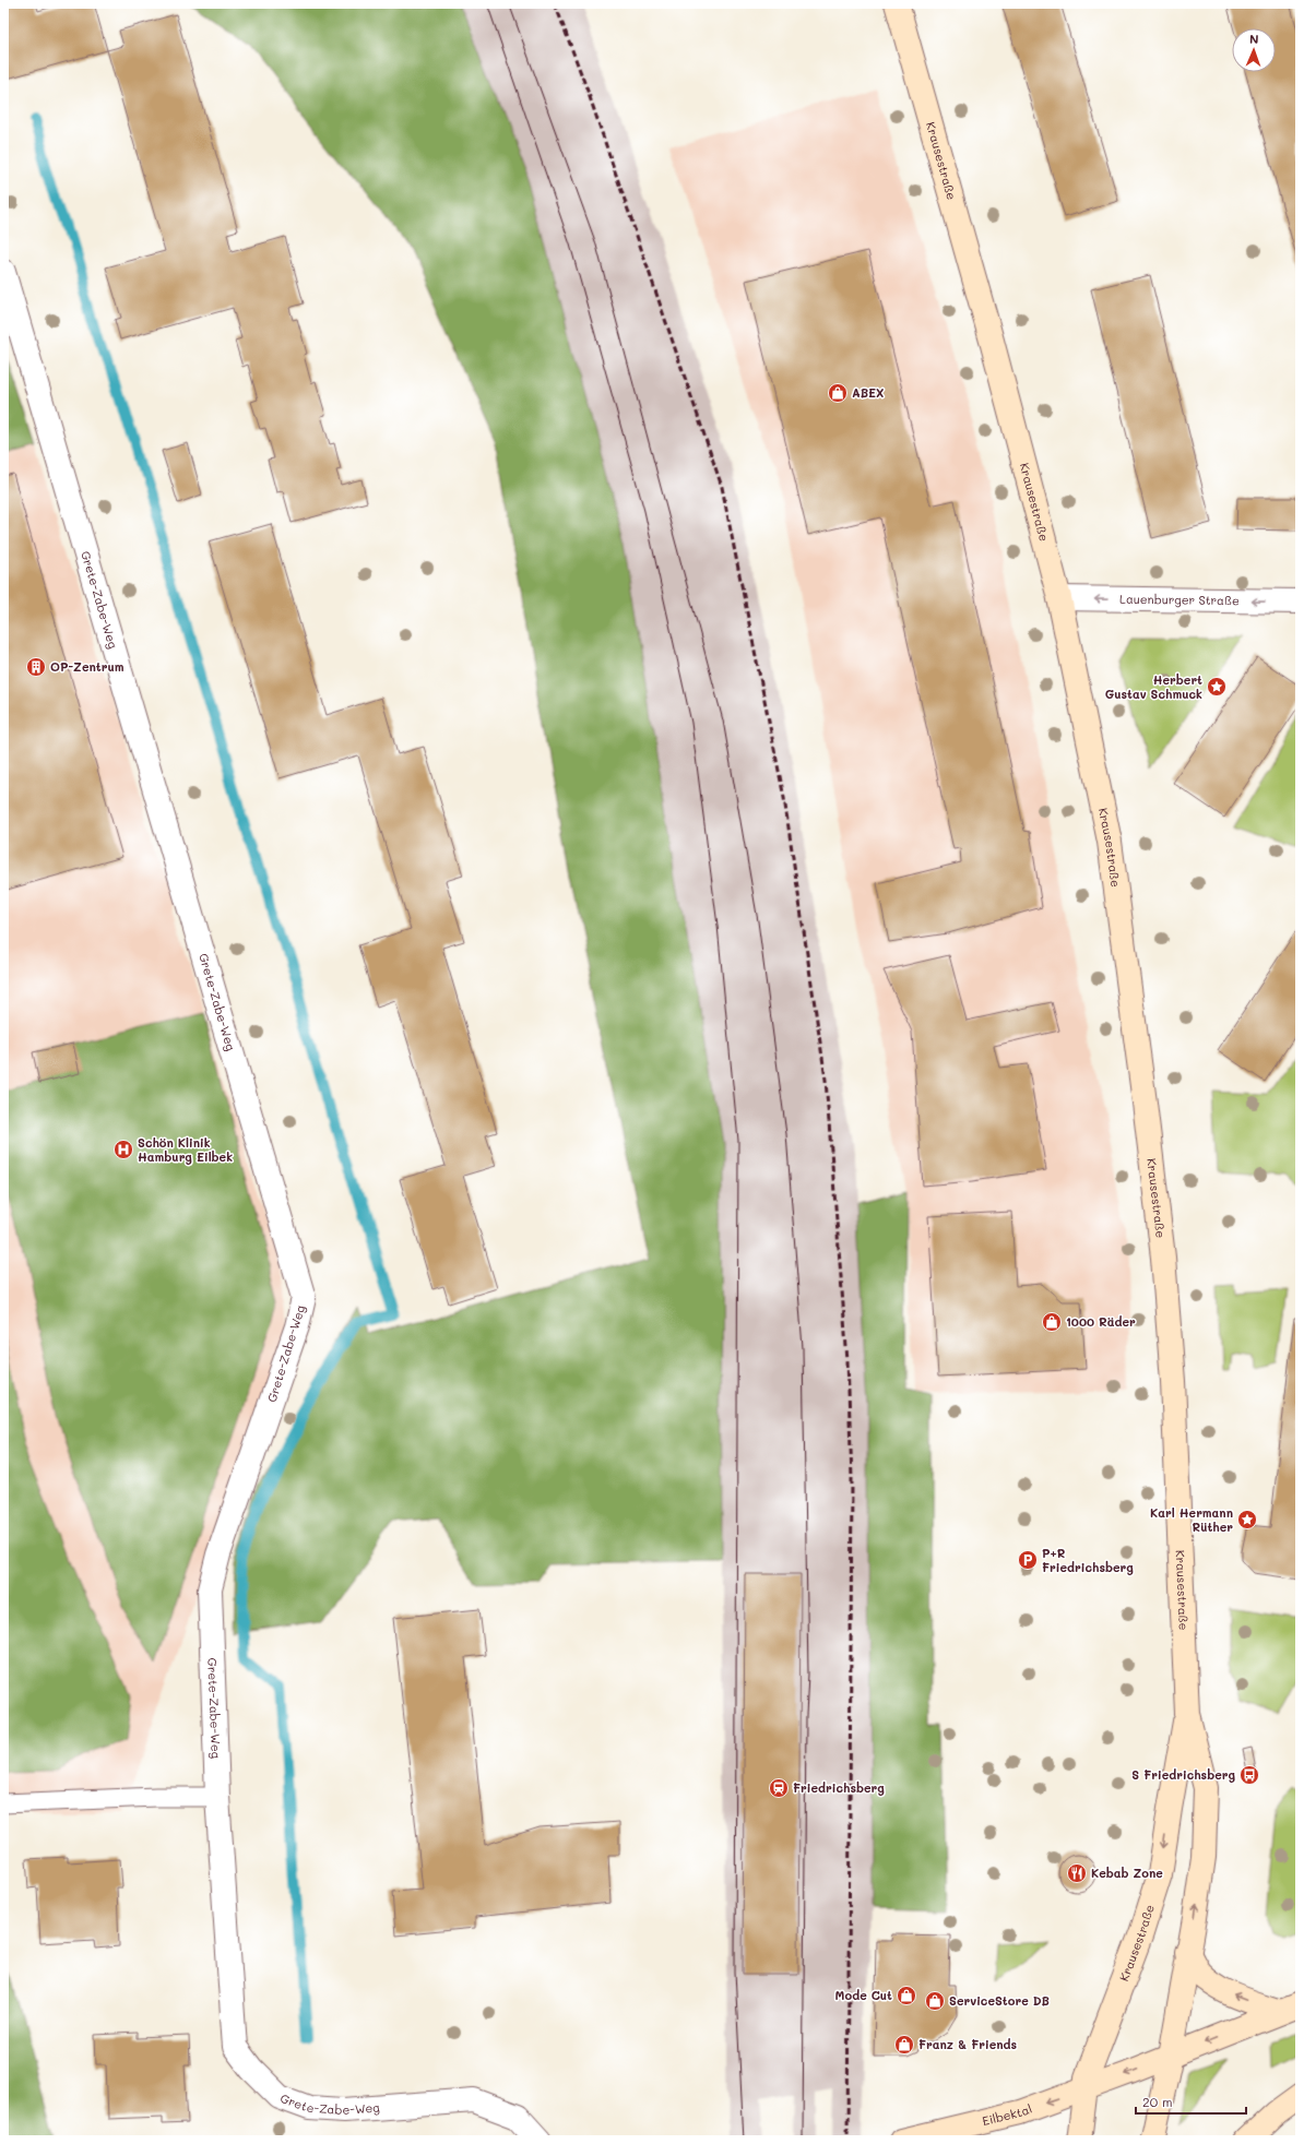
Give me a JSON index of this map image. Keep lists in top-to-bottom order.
{
  "streets": {
    "main road": ["Krausestraße", "Eilbektal"],
    "street": ["Grete-Zabe-Weg", "Lauenburger Straße"]
  },
  "crossings": [
    ["Krausestraße", "Lauenburger Straße"],
    ["Krausestraße", "Eilbektal"]
  ],
  "one_way": ["Lauenburger Straße", "Eilbektal"],
  "places": {
    "shop": [
      "ABEX",
      "1000 Räder",
      "Mode Cut",
      "ServiceStore DB",
      "Franz & Friends"
    ],
    "building": ["OP-Zentrum"],
    "place": ["Herbert Gustav Schmuck", "Karl Hermann Rüther"],
    "hospital": ["Schön Klinik Hamburg Eilbek"],
    "parking": ["P+R Friedrichsberg"],
    "bus stop": ["S Friedrichsberg"],
    "station": ["Friedrichsberg"],
    "restaurant": ["Kebab Zone"]
  },
  "scale_bar": "20 m",
  "north": "top"
}
